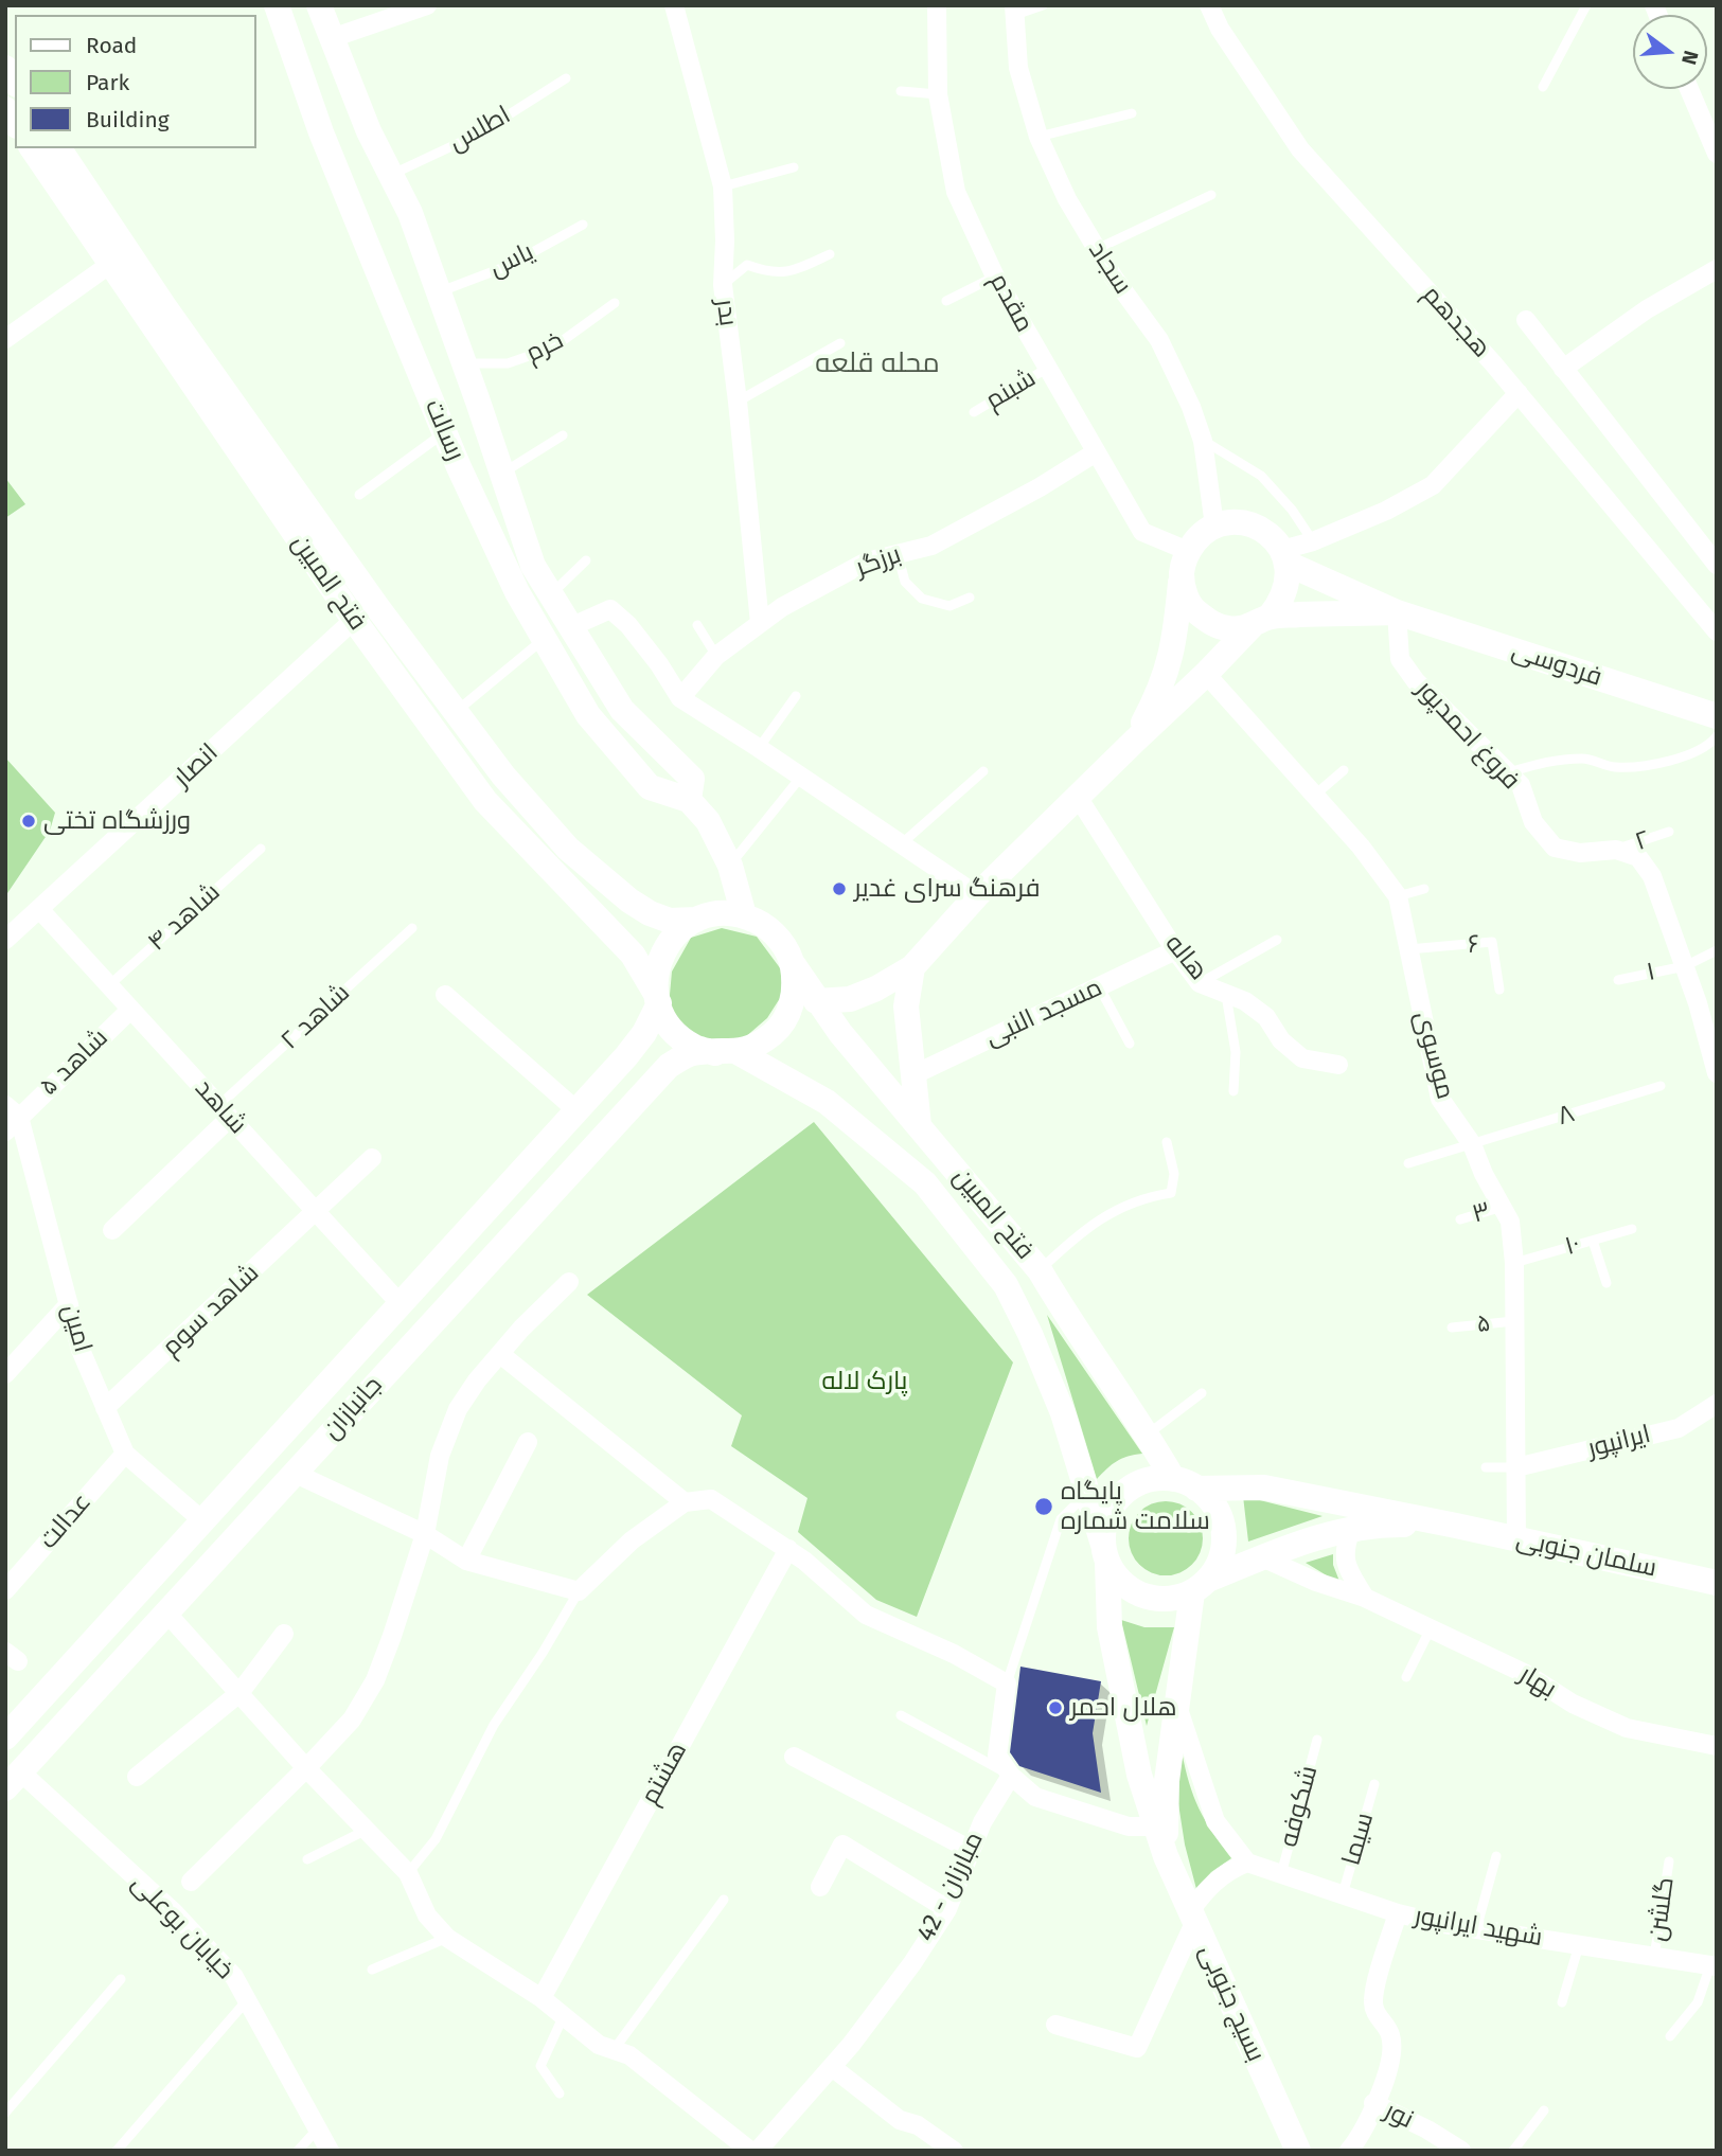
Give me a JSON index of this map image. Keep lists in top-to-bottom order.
{
  "streets": {
    "main road": [
      "رسالت",
      "فتح المبین",
      "فردوسی",
      "جانبازان",
      "سلمان جنوبی",
      "بسیج جنوبی"
    ],
    "street": [
      "سجاد",
      "مقدم",
      "بدر",
      "هجدهم",
      "برزگر",
      "فروغ احمدپور",
      "انصار",
      "هاله",
      "مسجد النبی",
      "موسوی",
      "شاهد ۵",
      "شاهد",
      "شاهد سوم",
      "امین",
      "ایرانپور",
      "عدالت",
      "بهار",
      "هشتم",
      "مبارزان - 42",
      "خیابان بوعلی",
      "شهید ایرانپور",
      "نور"
    ],
    "lane": [
      "اطلس",
      "یاس",
      "خرم",
      "شبنم",
      "۲",
      "شاهد ۴",
      "۶",
      "۱",
      "شاهد ۲",
      "۸",
      "۳",
      "۱۰",
      "۵",
      "شکوفه",
      "سیما",
      "گلشن"
    ]
  },
  "crossings": [
    ["اطلس", "رسالت"],
    ["یاس", "رسالت"],
    ["سجاد", "مقدم"],
    ["مقدم", "شبنم"],
    ["مقدم", "برزگر"],
    ["بدر", "برزگر"],
    ["خرم", "رسالت"],
    ["رسالت", "فتح المبین"],
    ["رسالت", "جانبازان"],
    ["فتح المبین", "انصار"],
    ["فتح المبین", "جانبازان"],
    ["فتح المبین", "بسیج جنوبی"],
    ["فردوسی", "فروغ احمدپور"],
    ["فروغ احمدپور", "۲"],
    ["انصار", "شاهد"],
    ["شاهد ۴", "شاهد"],
    ["۶", "موسوی"],
    ["هاله", "مسجد النبی"],
    ["شاهد ۲", "شاهد"],
    ["موسوی", "۸"],
    ["موسوی", "۳"],
    ["موسوی", "۱۰"],
    ["موسوی", "۵"],
    ["موسوی", "ایرانپور"],
    ["موسوی", "سلمان جنوبی"],
    ["شاهد ۵", "شاهد"],
    ["شاهد ۵", "امین"],
    ["شاهد", "شاهد سوم"],
    ["شاهد", "جانبازان"],
    ["شاهد سوم", "امین"],
    ["امین", "جانبازان"],
    ["امین", "عدالت"],
    ["جانبازان", "خیابان بوعلی"],
    ["شکوفه", "شهید ایرانپور"],
    ["سیما", "شهید ایرانپور"],
    ["گلشن", "شهید ایرانپور"]
  ],
  "districts": ["محله قلعه"],
  "parks": ["پارک لاله"],
  "places": [
    "ورزشگاه تختی",
    "فرهنگ سرای غدیر",
    "پایگاه سلامت شماره",
    "هلال احمر"
  ],
  "legend": ["Road", "Park", "Building"],
  "north": "right"
}
